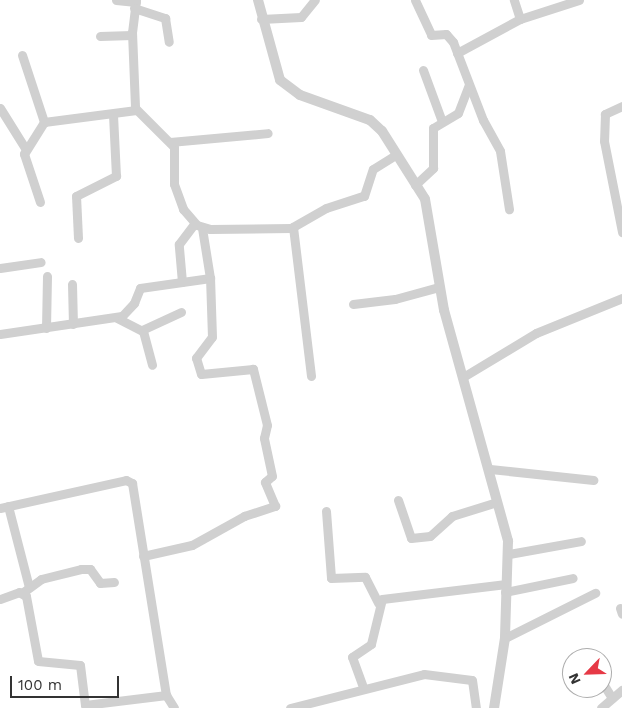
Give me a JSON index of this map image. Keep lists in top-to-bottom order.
{
  "scale_bar": "100 m",
  "north": "bottom left"
}
